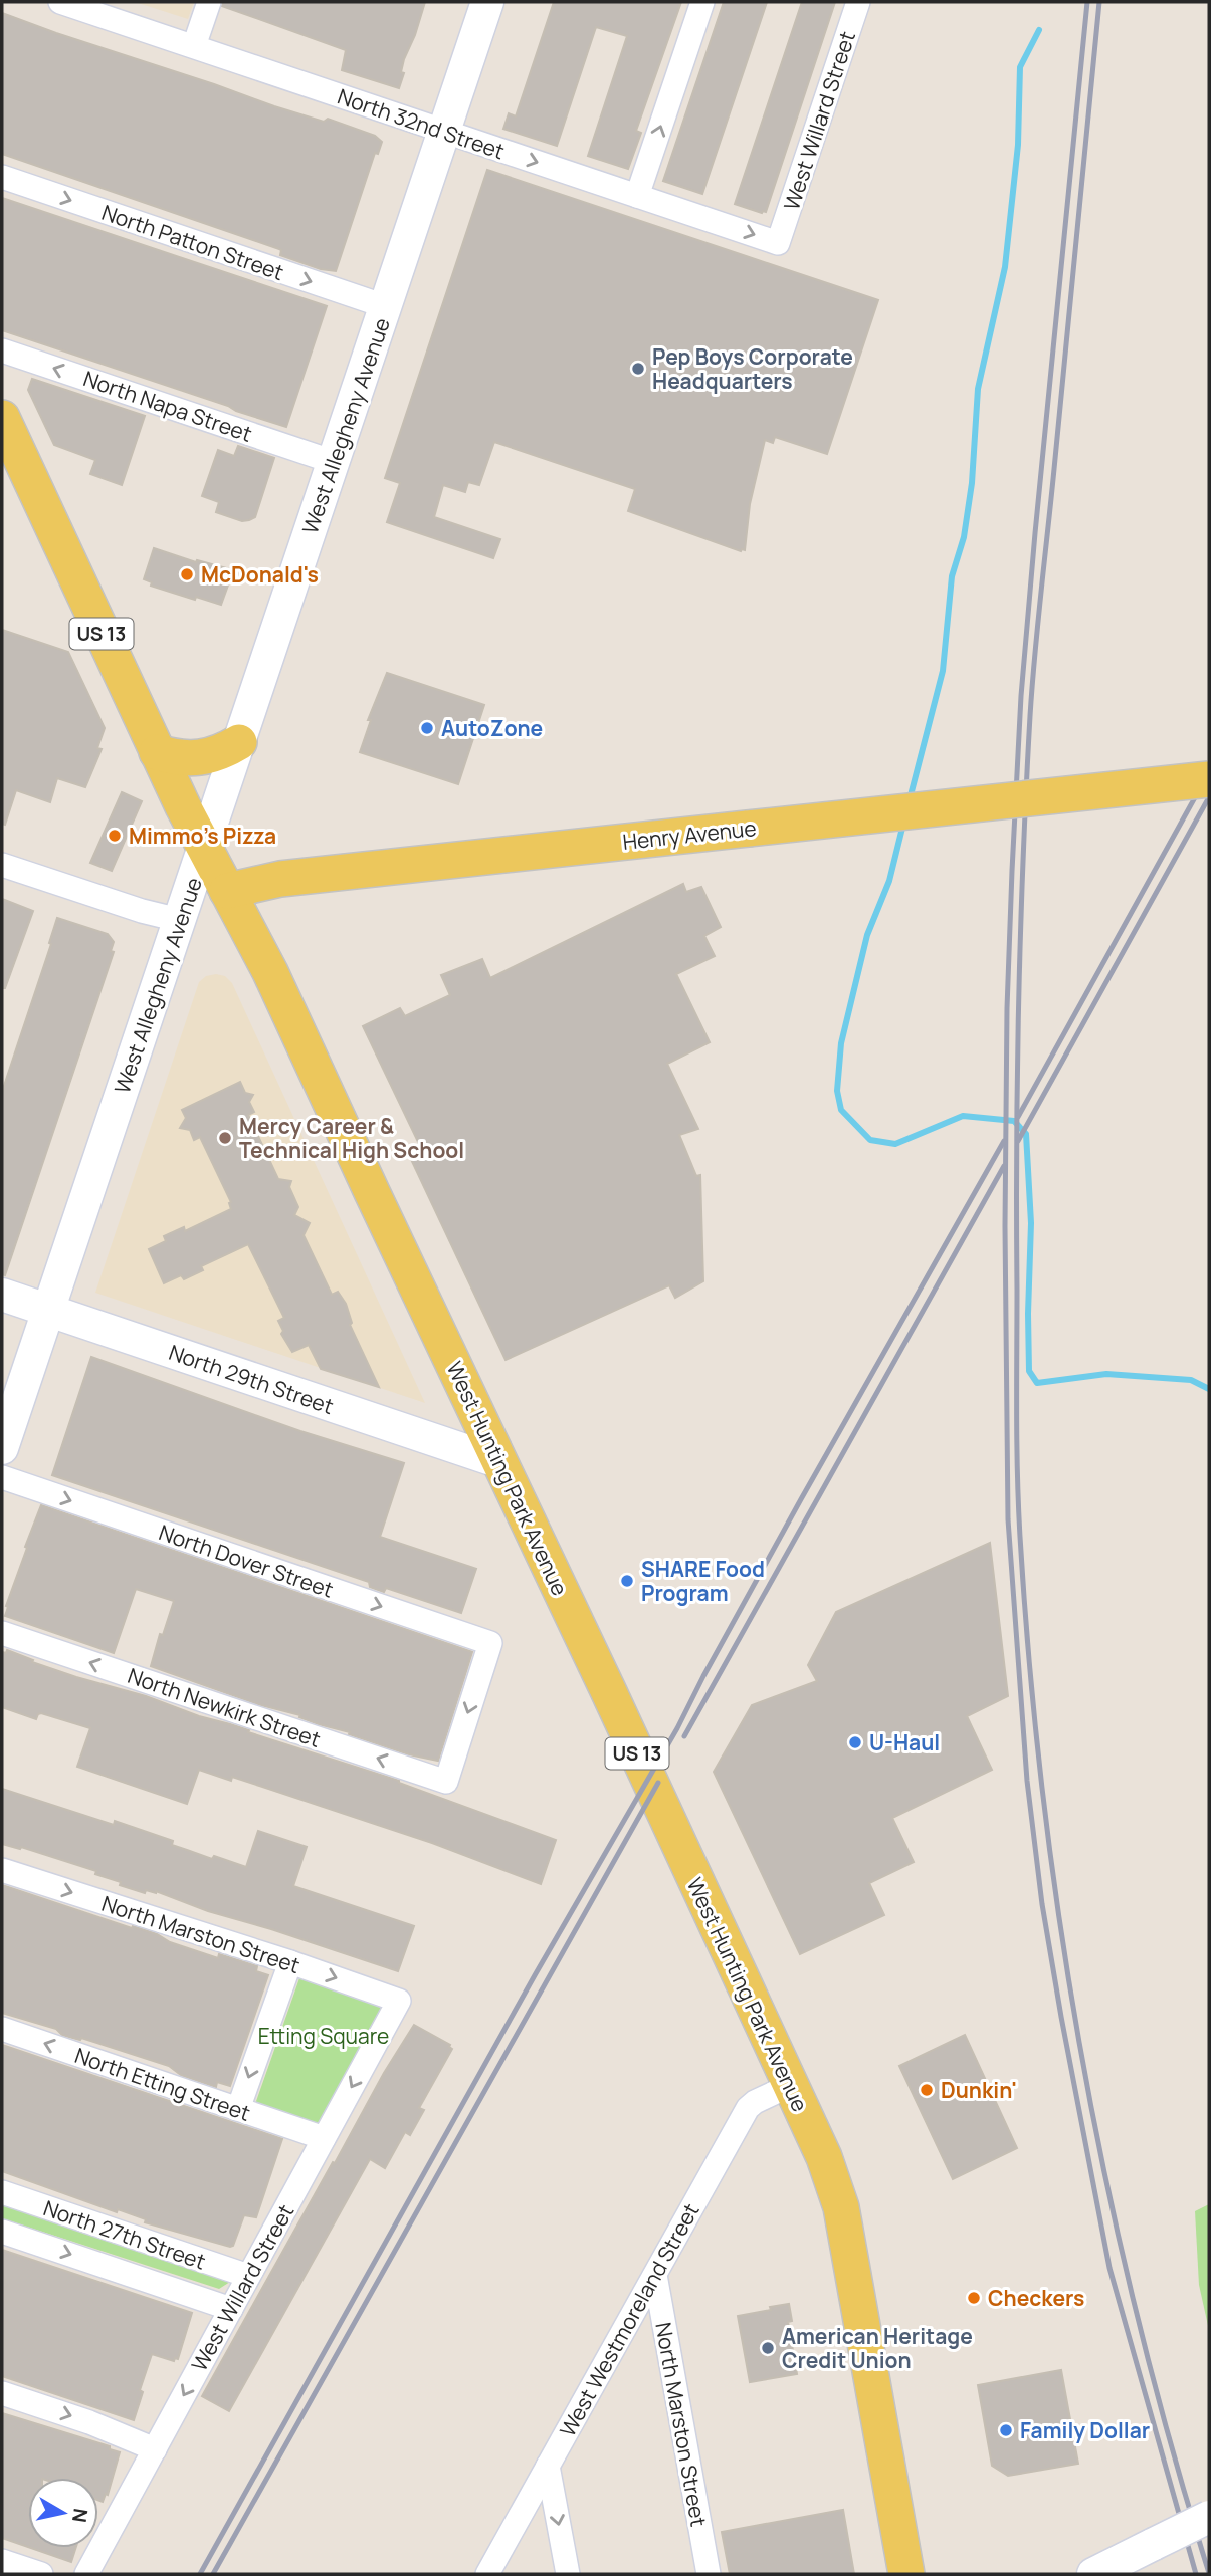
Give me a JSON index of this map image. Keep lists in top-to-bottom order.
{
  "streets": {
    "main road": [
      "West Allegheny Avenue",
      "US 13",
      "Henry Avenue",
      "North 29th Street",
      "West Hunting Park Avenue"
    ],
    "street": [
      "West Willard Street",
      "North 32nd Street",
      "North Patton Street",
      "North Napa Street",
      "North Dover Street",
      "North Newkirk Street",
      "North Marston Street",
      "North Etting Street",
      "North 27th Street",
      "West Westmoreland Street"
    ]
  },
  "crossings": [
    ["West Willard Street", "North 32nd Street"],
    ["West Willard Street", "North Marston Street"],
    ["West Willard Street", "North Etting Street"],
    ["West Willard Street", "North 27th Street"],
    ["North 32nd Street", "West Allegheny Avenue"],
    ["North Patton Street", "West Allegheny Avenue"],
    ["North Napa Street", "West Allegheny Avenue"],
    ["West Allegheny Avenue", "Henry Avenue"],
    ["West Allegheny Avenue", "North 29th Street"],
    ["West Allegheny Avenue", "West Hunting Park Avenue"],
    ["Henry Avenue", "West Hunting Park Avenue"],
    ["North 29th Street", "West Hunting Park Avenue"],
    ["West Hunting Park Avenue", "West Westmoreland Street"],
    ["North Dover Street", "North Newkirk Street"],
    ["North Marston Street", "West Westmoreland Street"]
  ],
  "one_way": [
    "North 32nd Street",
    "North Patton Street",
    "North Napa Street",
    "North Dover Street",
    "North Newkirk Street",
    "North Marston Street",
    "North Etting Street"
  ],
  "parks": ["Etting Square"],
  "places": [
    "Pep Boys Corporate Headquarters",
    "McDonald's",
    "AutoZone",
    "Mimmo's Pizza",
    "Mercy Career & Technical High School",
    "SHARE Food Program",
    "U-Haul",
    "Dunkin'",
    "Checkers",
    "American Heritage Credit Union",
    "Family Dollar"
  ],
  "north": "right"
}
